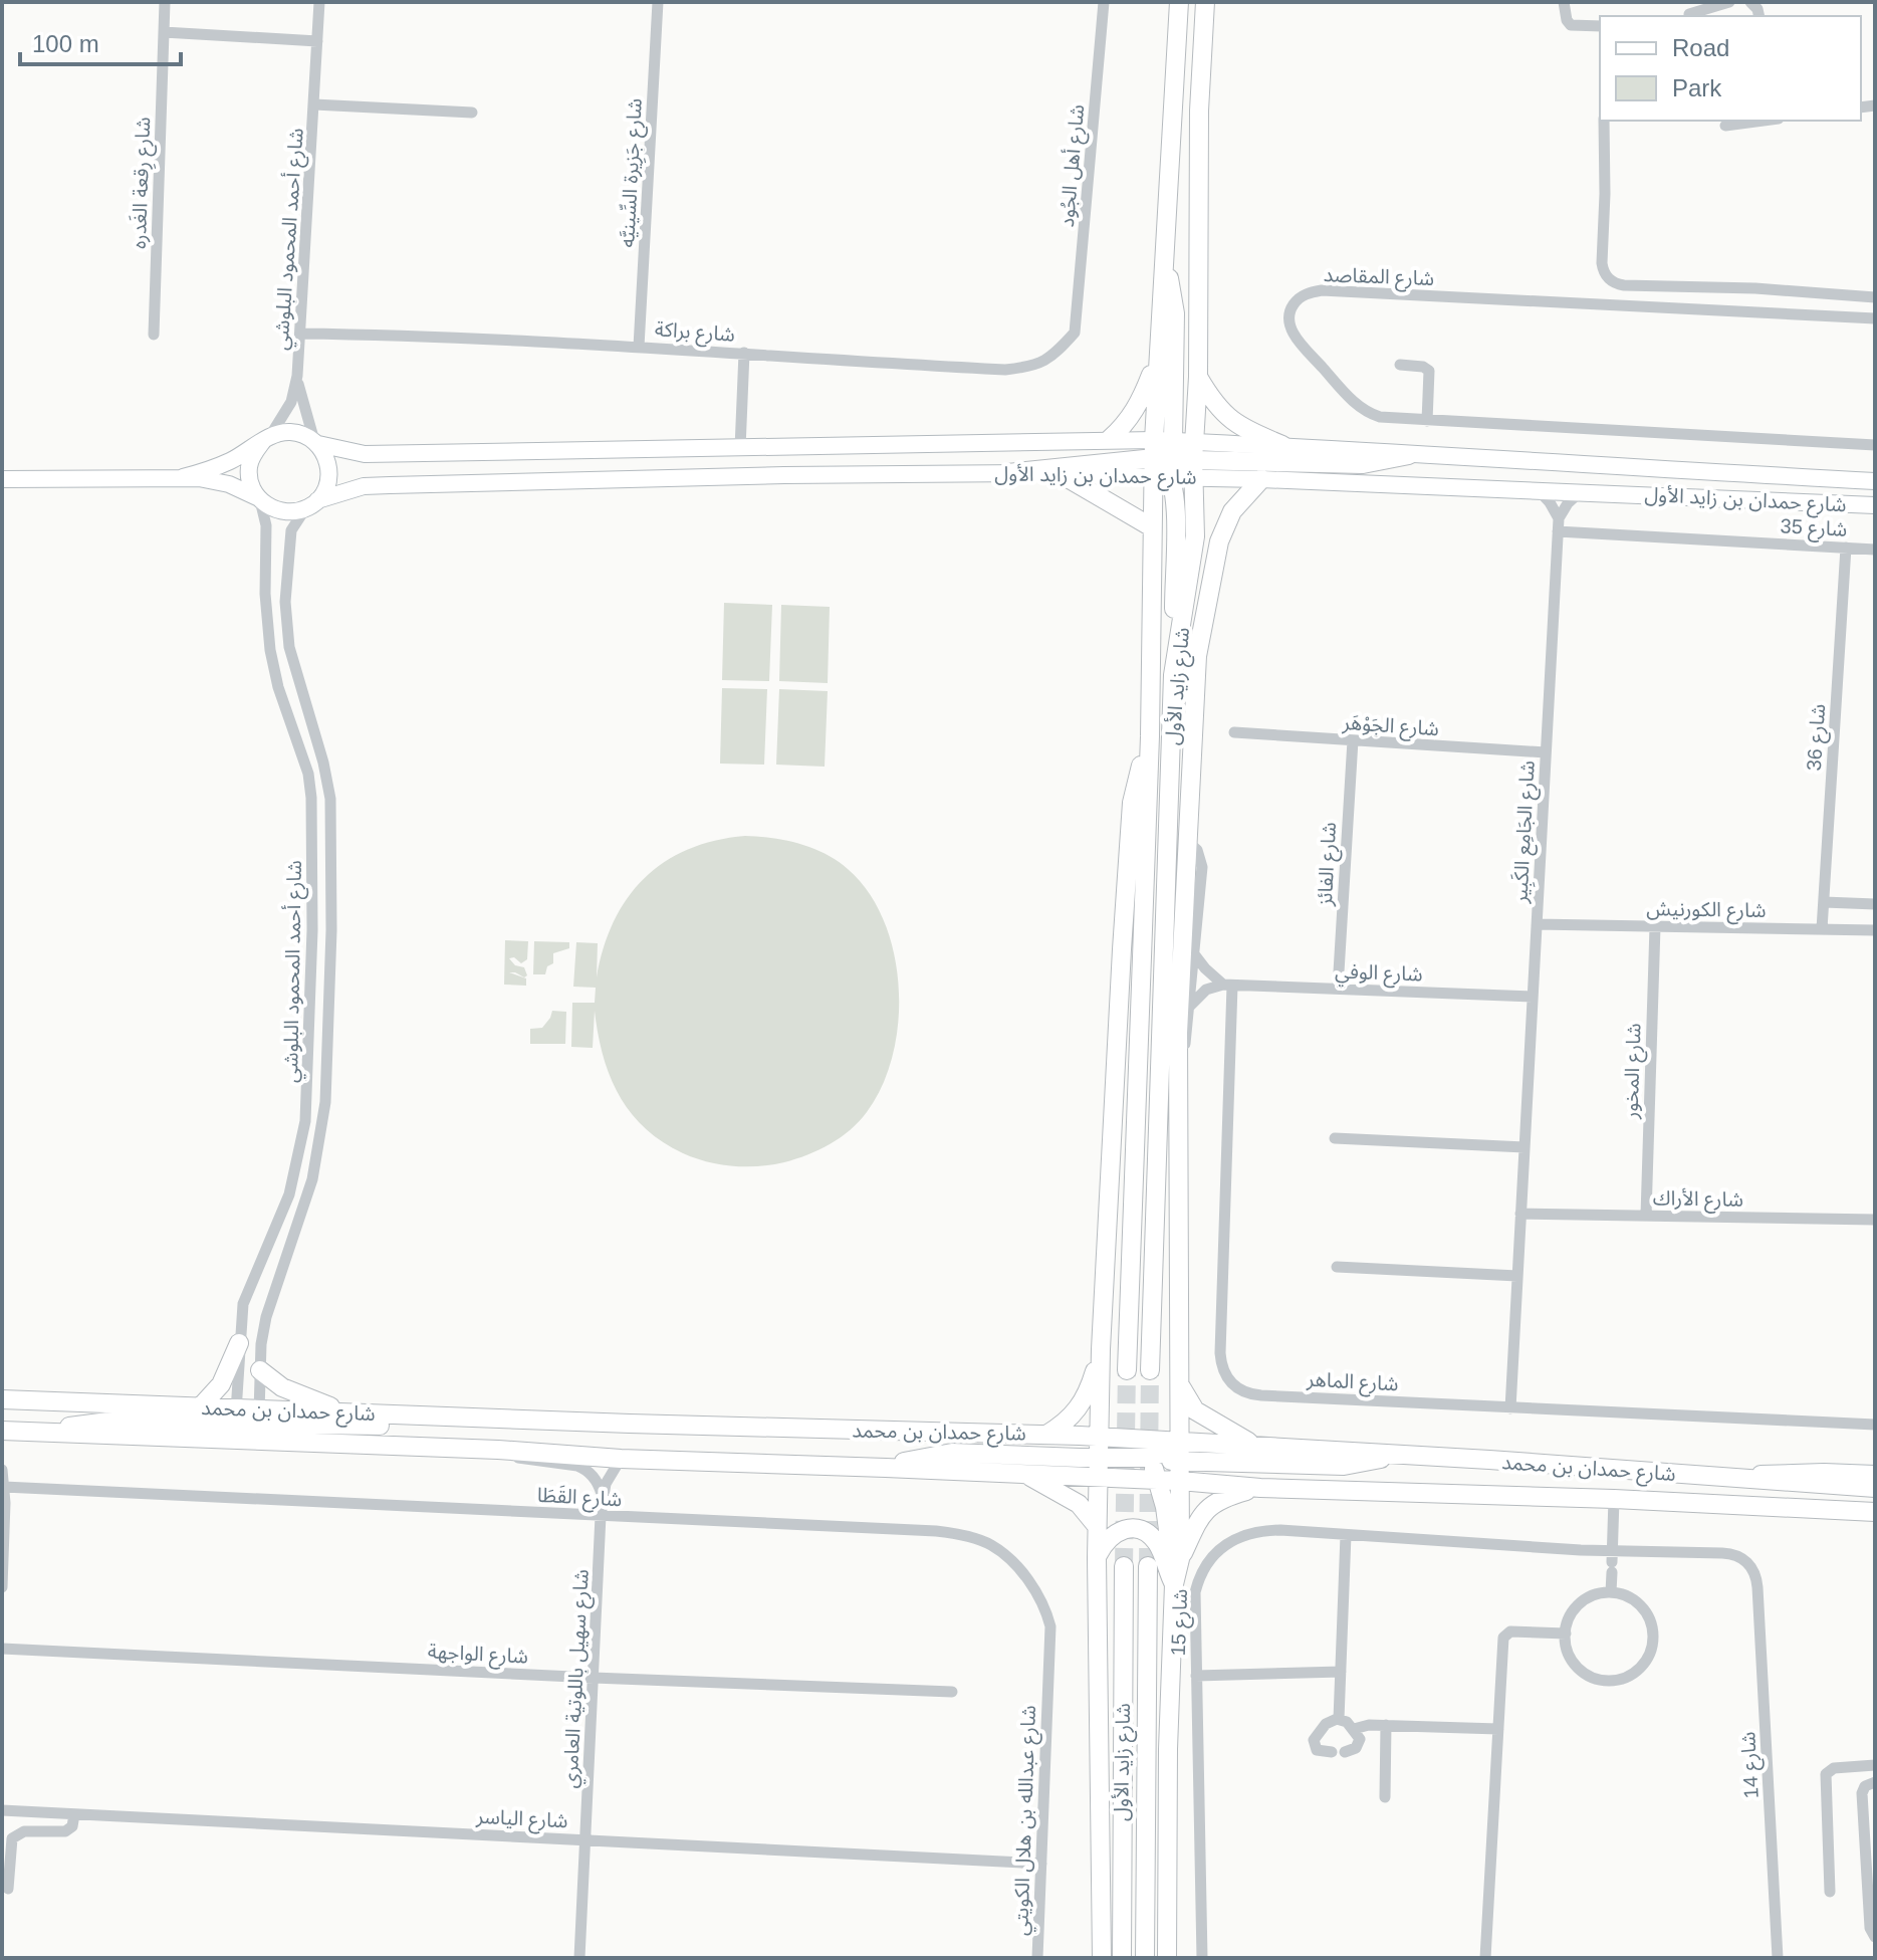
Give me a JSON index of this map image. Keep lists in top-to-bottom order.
{
  "streets": {
    "main road": ["شارع حمدان بن زايد الأول", "شارع زايد الأول", "شارع حمدان بن محمد"],
    "street": [
      "شارع أهل الجُود",
      "شارع جَزِيرة السِّينيَّه",
      "شارع رِقعة الغَدره",
      "شارع أحمد المحمود البلوشي",
      "شارع المقاصد",
      "شارع براكة",
      "شارع 35",
      "شارع الجَوْهَر",
      "شارع 36",
      "شارع الجَامِع الكَبِير",
      "شارع الفائز",
      "شارع الكورنيش",
      "شارع الوفي",
      "شارع المخور",
      "شارع الأراك",
      "شارع الماهر",
      "شارع القَطَا",
      "شارع 15",
      "شارع الواجهة",
      "شارع سهيل باللوتية العامري",
      "شارع 14",
      "شارع الياسر",
      "شارع عبدالله بن هلال الكويتي"
    ]
  },
  "crossings": [
    ["شارع أهل الجُود", "شارع براكة"],
    ["شارع جَزِيرة السِّينيَّه", "شارع براكة"],
    ["شارع أحمد المحمود البلوشي", "شارع براكة"],
    ["شارع أحمد المحمود البلوشي", "شارع حمدان بن زايد الأول"],
    ["شارع أحمد المحمود البلوشي", "شارع حمدان بن محمد"],
    ["شارع حمدان بن زايد الأول", "شارع زايد الأول"],
    ["شارع 35", "شارع 36"],
    ["شارع 35", "شارع الجَامِع الكَبِير"],
    ["شارع الجَوْهَر", "شارع الجَامِع الكَبِير"],
    ["شارع الجَوْهَر", "شارع الفائز"],
    ["شارع 36", "شارع الكورنيش"],
    ["شارع الجَامِع الكَبِير", "شارع الكورنيش"],
    ["شارع الجَامِع الكَبِير", "شارع الوفي"],
    ["شارع الجَامِع الكَبِير", "شارع الأراك"],
    ["شارع الجَامِع الكَبِير", "شارع الماهر"],
    ["شارع الفائز", "شارع الوفي"],
    ["شارع الكورنيش", "شارع المخور"],
    ["شارع الوفي", "شارع الماهر"],
    ["شارع المخور", "شارع الأراك"],
    ["شارع حمدان بن محمد", "شارع سهيل باللوتية العامري"],
    ["شارع القَطَا", "شارع سهيل باللوتية العامري"],
    ["شارع القَطَا", "شارع عبدالله بن هلال الكويتي"],
    ["شارع 15", "شارع 14"],
    ["شارع الواجهة", "شارع سهيل باللوتية العامري"],
    ["شارع سهيل باللوتية العامري", "شارع الياسر"],
    ["شارع الياسر", "شارع عبدالله بن هلال الكويتي"]
  ],
  "legend": ["Road", "Park"],
  "scale_bar": "100 m"
}
